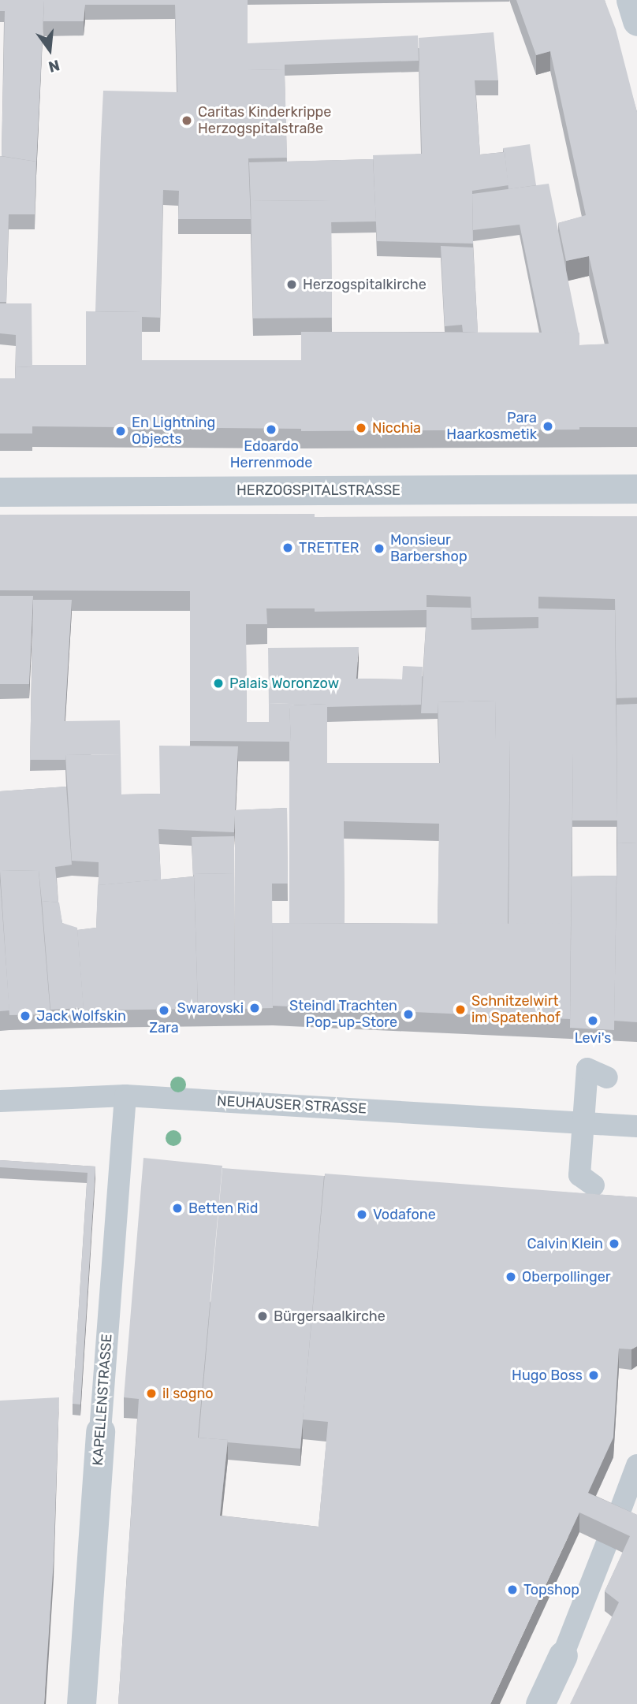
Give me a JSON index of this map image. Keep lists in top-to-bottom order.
{
  "streets": {
    "street": ["HERZOGSPITALSTRASSE", "NEUHAUSER STRASSE", "KAPELLENSTRASSE"]
  },
  "crossings": [
    ["NEUHAUSER STRASSE", "KAPELLENSTRASSE"]
  ],
  "places": [
    "Caritas Kinderkrippe Herzogspitalstraße",
    "Herzogspitalkirche",
    "Para Haarkosmetik",
    "Nicchia",
    "Edoardo Herrenmode",
    "En Lightning Objects",
    "TRETTER",
    "Monsieur Barbershop",
    "Palais Woronzow",
    "Swarovski",
    "Schnitzelwirt im Spatenhof",
    "Zara",
    "Steindl Trachten Pop-up-Store",
    "Jack Wolfskin",
    "Levi's",
    "Betten Rid",
    "Vodafone",
    "Calvin Klein",
    "Oberpollinger",
    "Bürgersaalkirche",
    "Hugo Boss",
    "il sogno",
    "Topshop"
  ],
  "north": "bottom"
}
